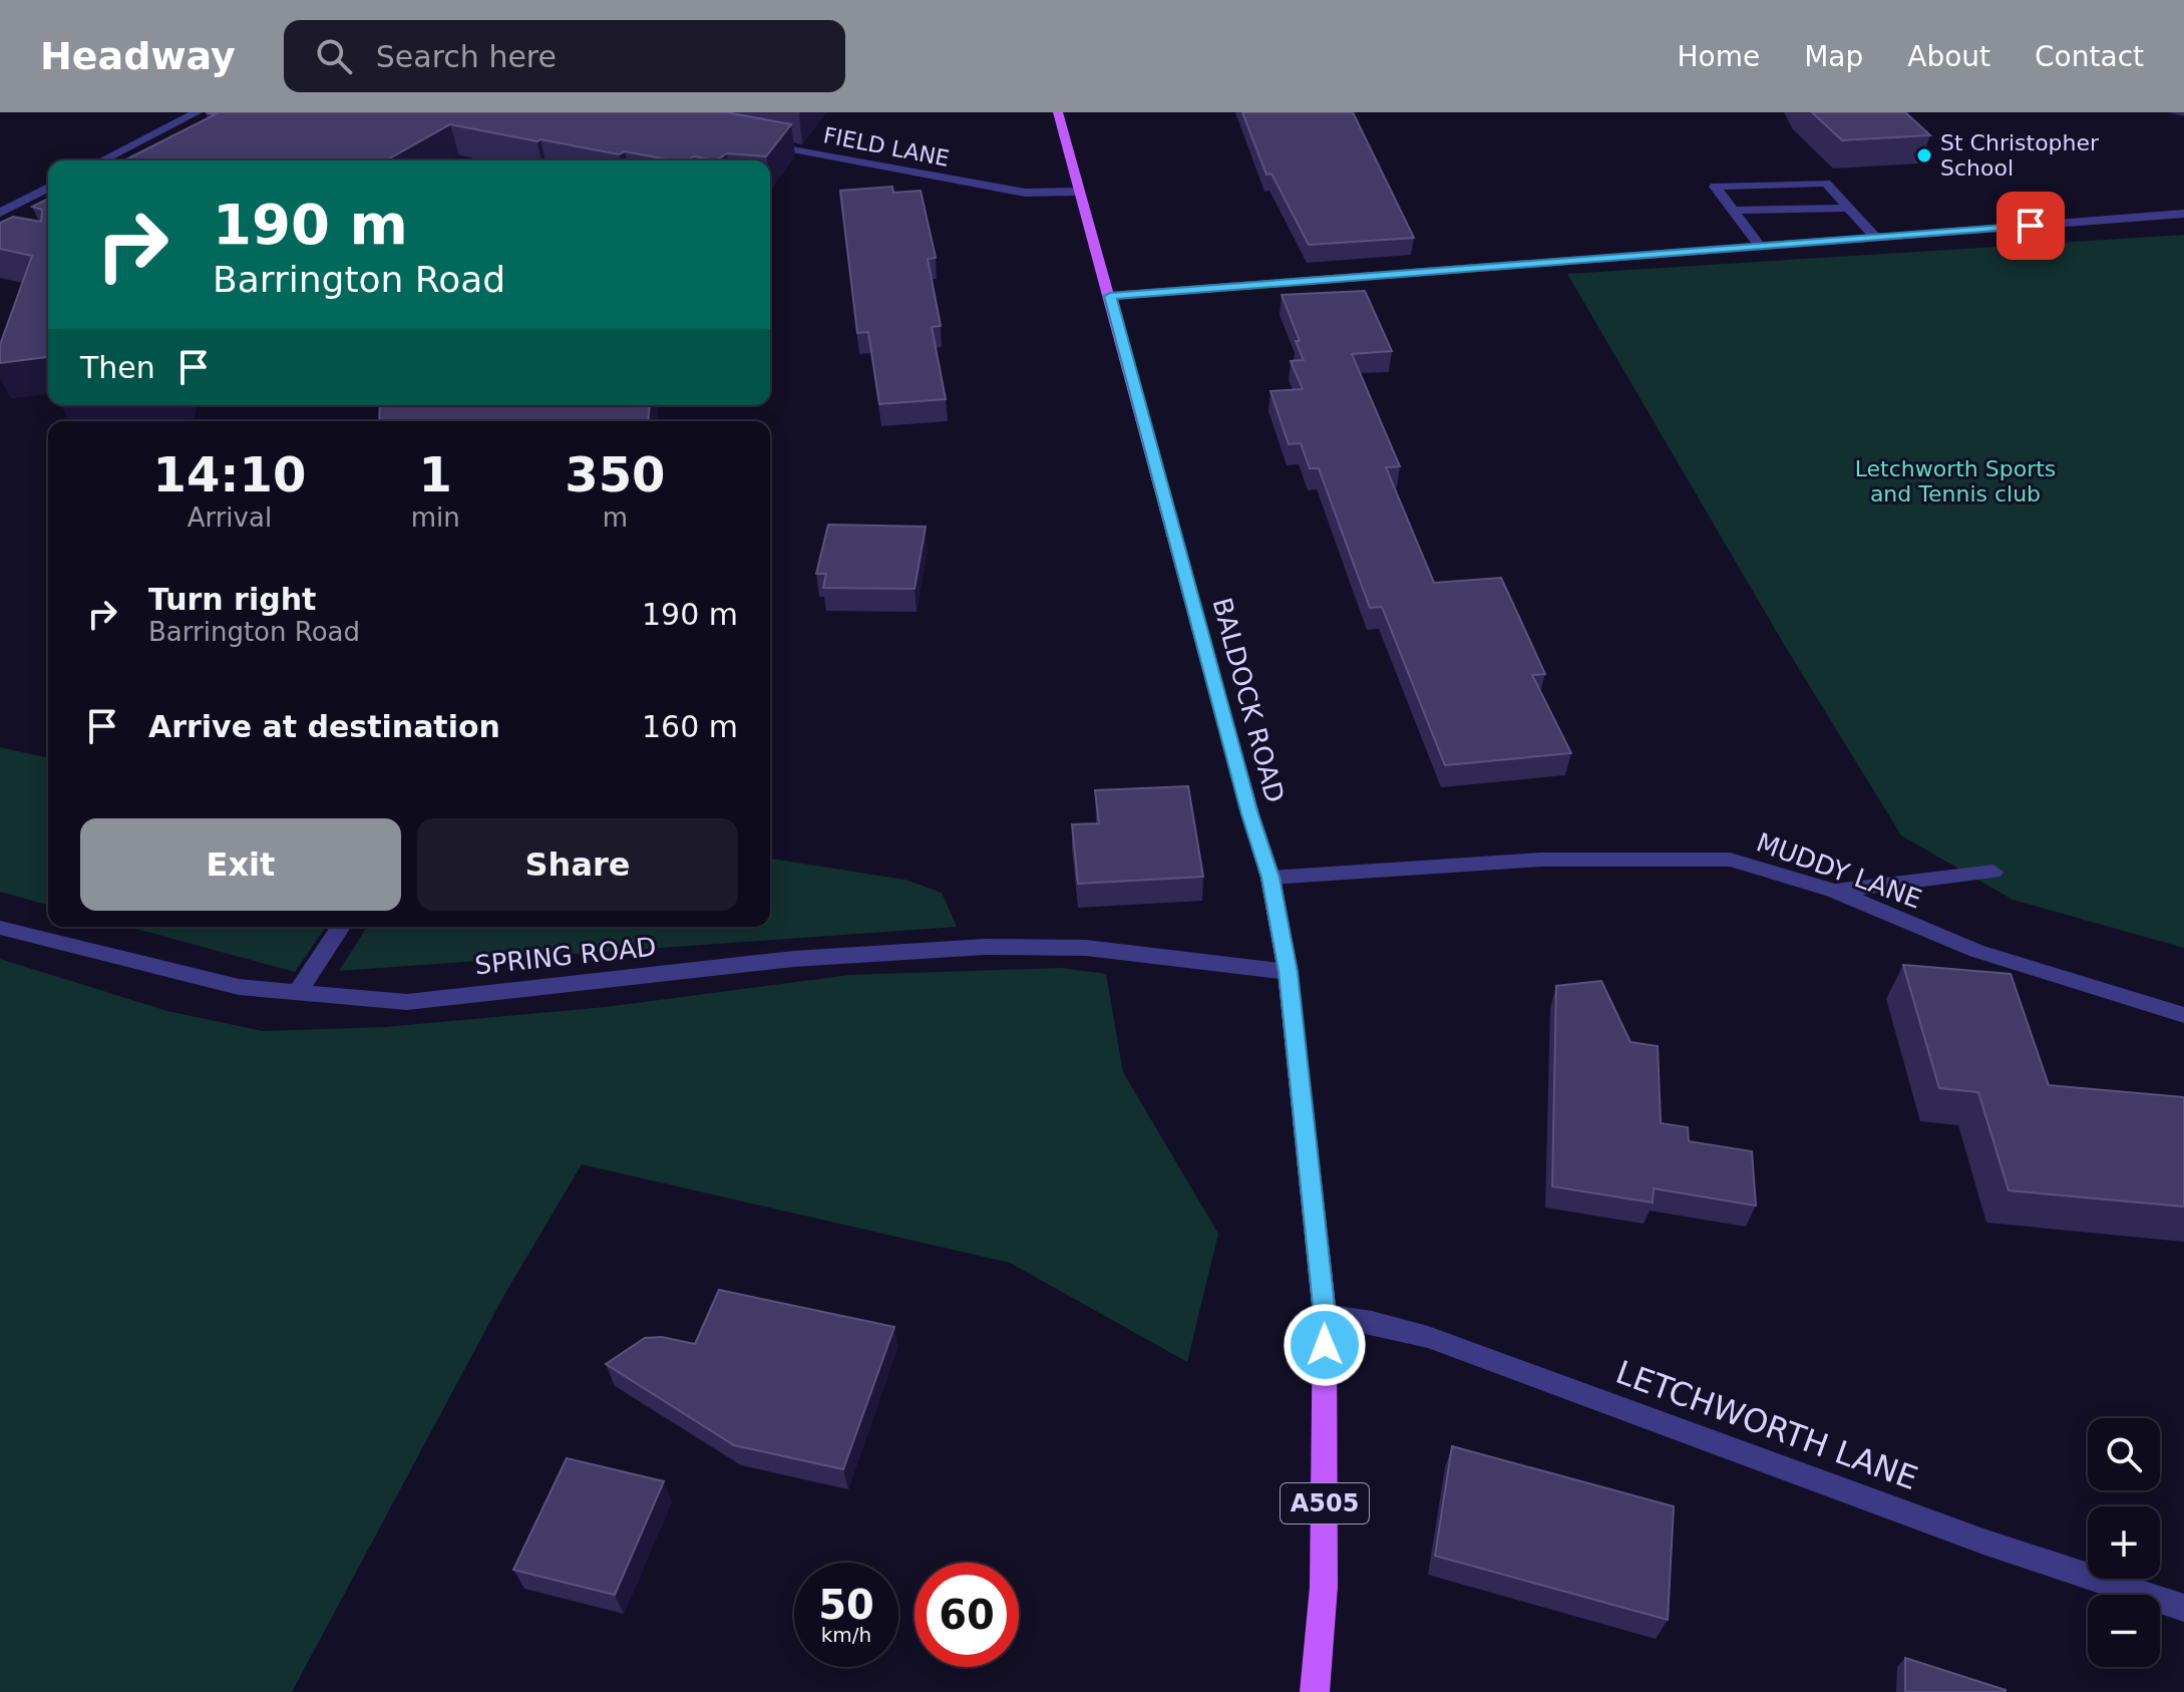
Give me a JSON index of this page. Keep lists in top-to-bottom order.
{
  "streets": {
    "main road": ["BALDOCK ROAD", "A505"],
    "street": [
      "FIELD LANE",
      "MUDDY LANE",
      "SPRING ROAD",
      "LETCHWORTH LANE"
    ]
  },
  "crossings": [
    ["FIELD LANE", "BALDOCK ROAD"],
    ["BALDOCK ROAD", "MUDDY LANE"],
    ["BALDOCK ROAD", "SPRING ROAD"],
    ["BALDOCK ROAD", "LETCHWORTH LANE"],
    ["BALDOCK ROAD", "A505"],
    ["LETCHWORTH LANE", "A505"]
  ],
  "parks": ["Letchworth Sports and Tennis club"],
  "places": ["St Christopher School"],
  "page": {
    "header": "Headway",
    "search": "Search here",
    "nav": [
      "Home",
      "Map",
      "About",
      "Contact"
    ],
    "turn": ["190 m", "Barrington Road"],
    "then": "Then",
    "eta": [
      "14:10",
      "Arrival",
      "1",
      "min",
      "350",
      "m"
    ],
    "list": [
      {
        "name": "Turn right",
        "note": "Barrington Road",
        "value": "190 m"
      },
      {
        "name": "Arrive at destination",
        "value": "160 m"
      }
    ],
    "buttons": ["Exit", "Share"],
    "map_buttons": ["+", "−"],
    "speed": "50 km/h",
    "limit": "60"
  }
}
